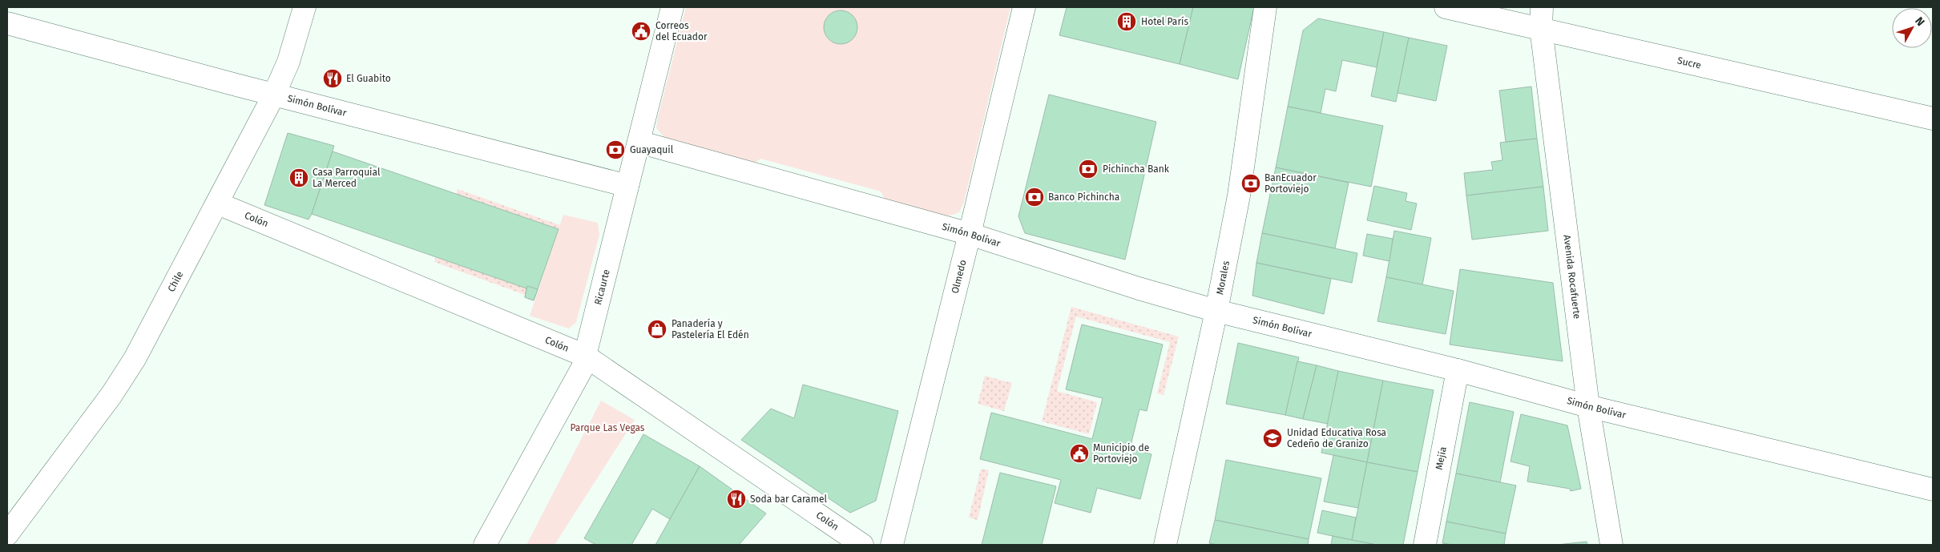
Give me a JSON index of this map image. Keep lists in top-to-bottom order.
{
  "streets": {
    "street": [
      "Sucre",
      "Simón Bolívar",
      "Colón",
      "Olmedo",
      "Avenida Rocafuerte",
      "Morales",
      "Chile",
      "Ricaurte",
      "Mejía"
    ]
  },
  "crossings": [
    ["Sucre", "Avenida Rocafuerte"],
    ["Simón Bolívar", "Olmedo"],
    ["Simón Bolívar", "Avenida Rocafuerte"],
    ["Simón Bolívar", "Morales"],
    ["Simón Bolívar", "Chile"],
    ["Simón Bolívar", "Ricaurte"],
    ["Simón Bolívar", "Mejía"],
    ["Colón", "Chile"],
    ["Colón", "Ricaurte"]
  ],
  "parks": ["Parque Las Vegas"],
  "places": {
    "building": ["Hotel París", "Casa Parroquial La Merced"],
    "public building": ["Correos del Ecuador", "Municipio de Portoviejo"],
    "restaurant": ["El Guabito", "Soda bar Caramel"],
    "bank": [
      "Guayaquil",
      "Pichincha Bank",
      "BanEcuador Portoviejo",
      "Banco Pichincha"
    ],
    "shop": ["Panadería y Pastelería El Edén"],
    "school or university": ["Unidad Educativa Rosa Cedeño de Granizo"]
  },
  "north": "top right"
}
